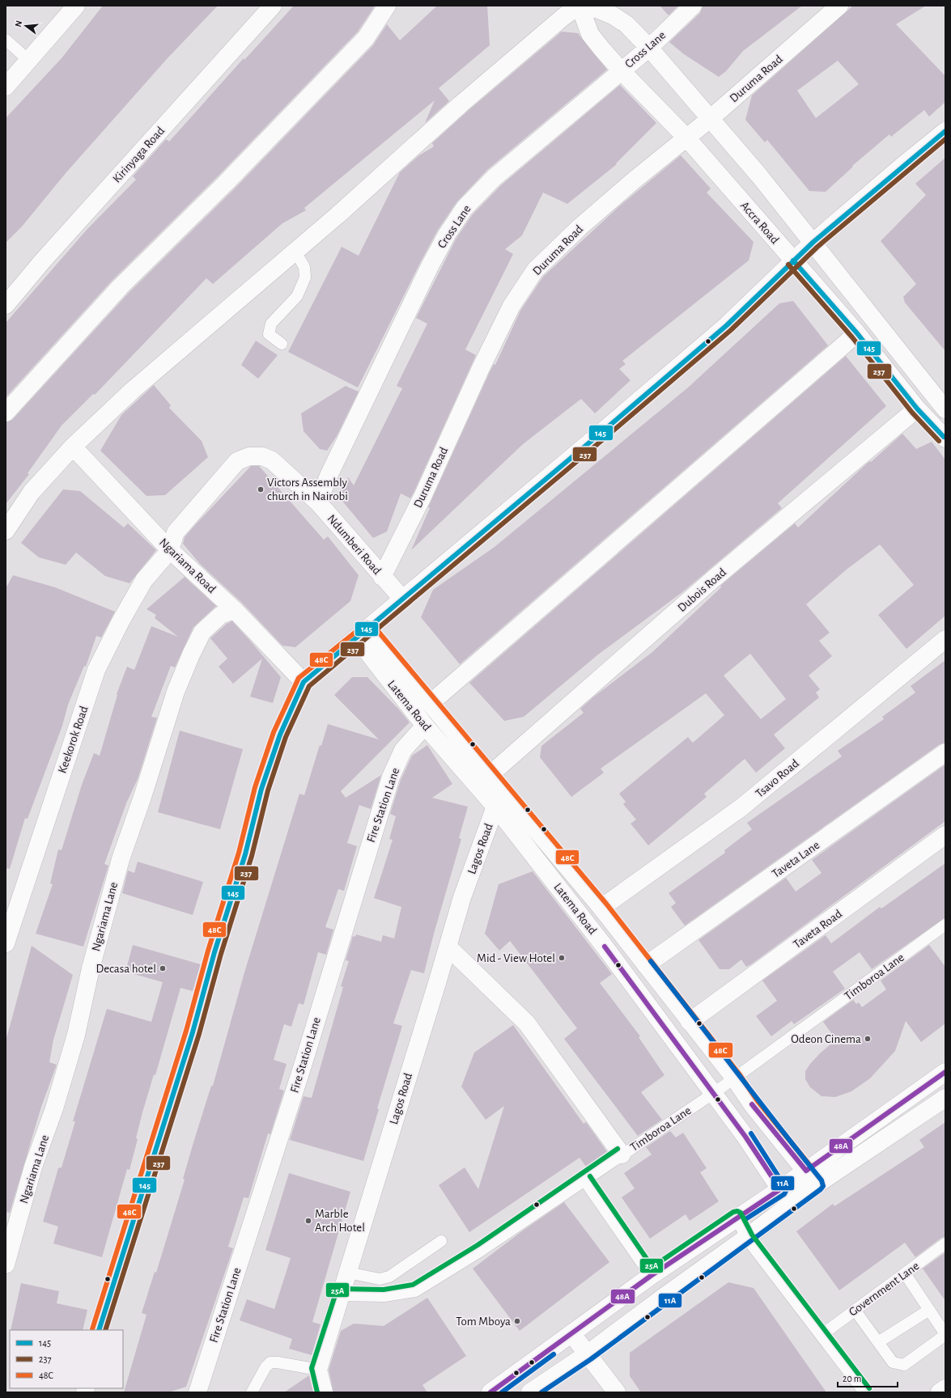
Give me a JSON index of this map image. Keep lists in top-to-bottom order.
{
  "streets": {
    "street": [
      "Cross Lane",
      "Duruma Road",
      "Kirinyaga Road",
      "Accra Road",
      "Ndumberi Road",
      "Ngariama Road",
      "Dubois Road",
      "Latema Road",
      "Keekorok Road",
      "Tsavo Road",
      "Fire Station Lane",
      "Lagos Road",
      "Taveta Lane",
      "Ngariama Lane",
      "Taveta Road"
    ],
    "lane": ["Timboroa Lane", "Government Lane"]
  },
  "crossings": [
    ["Cross Lane", "Accra Road"],
    ["Cross Lane", "Ndumberi Road"],
    ["Duruma Road", "Accra Road"],
    ["Duruma Road", "Ndumberi Road"],
    ["Accra Road", "Dubois Road"],
    ["Ndumberi Road", "Ngariama Road"],
    ["Ndumberi Road", "Keekorok Road"],
    ["Ngariama Road", "Keekorok Road"],
    ["Ngariama Road", "Ngariama Lane"],
    ["Dubois Road", "Latema Road"],
    ["Latema Road", "Tsavo Road"],
    ["Latema Road", "Fire Station Lane"],
    ["Latema Road", "Lagos Road"],
    ["Latema Road", "Taveta Lane"],
    ["Latema Road", "Taveta Road"],
    ["Latema Road", "Timboroa Lane"],
    ["Lagos Road", "Timboroa Lane"]
  ],
  "places": [
    "Victors Assembly church in Nairobi",
    "Mid - View Hotel",
    "Decasa hotel",
    "Odeon Cinema",
    "Marble Arch Hotel",
    "Tom Mboya"
  ],
  "lines": [
    "transit line 145",
    "transit line 237",
    "transit line 48C",
    "transit line 48A",
    "transit line 11A",
    "transit line 25A"
  ],
  "legend": ["145", "237", "48C"],
  "scale_bar": "20 m",
  "north": "left"
}
